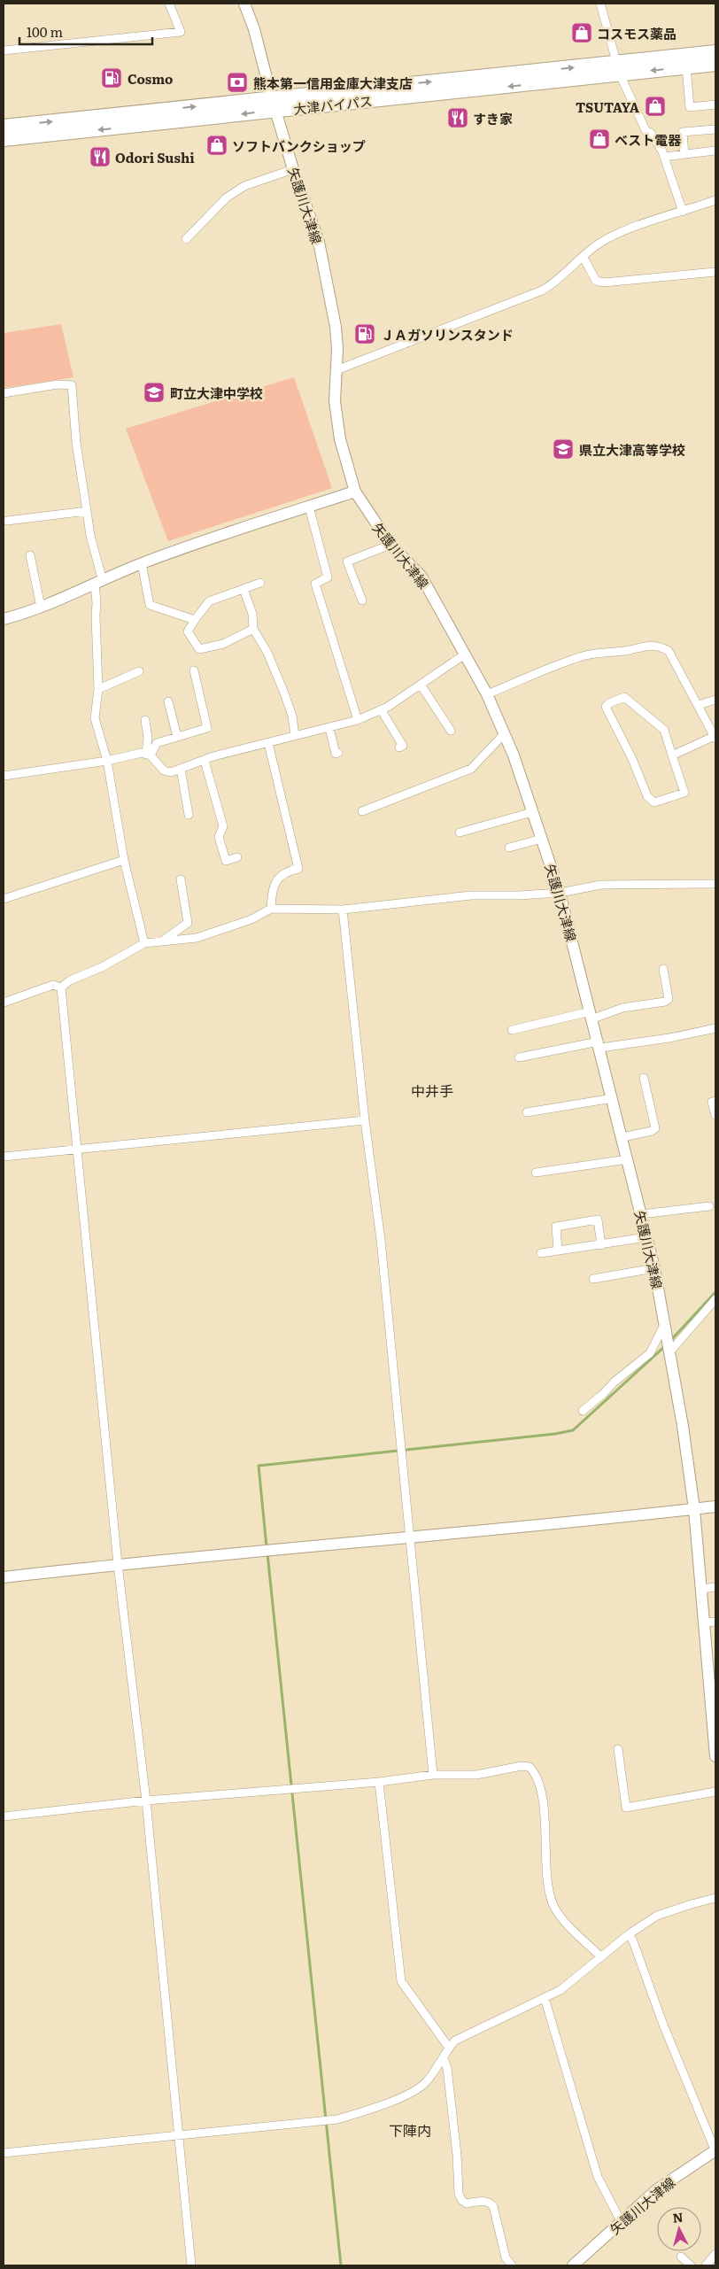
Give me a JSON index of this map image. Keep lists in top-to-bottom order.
{
  "streets": {
    "highway": ["大津バイパス"],
    "main road": ["矢護川大津線"]
  },
  "crossings": [
    ["大津バイパス", "矢護川大津線"]
  ],
  "districts": ["中井手", "下陣内"],
  "places": {
    "shop": [
      "コスモス薬品",
      "TSUTAYA",
      "ベスト電器",
      "ソフトバンクショップ"
    ],
    "fuel station": ["Cosmo", "ＪＡガソリンスタンド"],
    "bank": ["熊本第一信用金庫大津支店"],
    "restaurant": ["すき家", "Odori Sushi"],
    "school or university": ["町立大津中学校", "県立大津高等学校"]
  },
  "scale_bar": "100 m",
  "north": "top"
}
